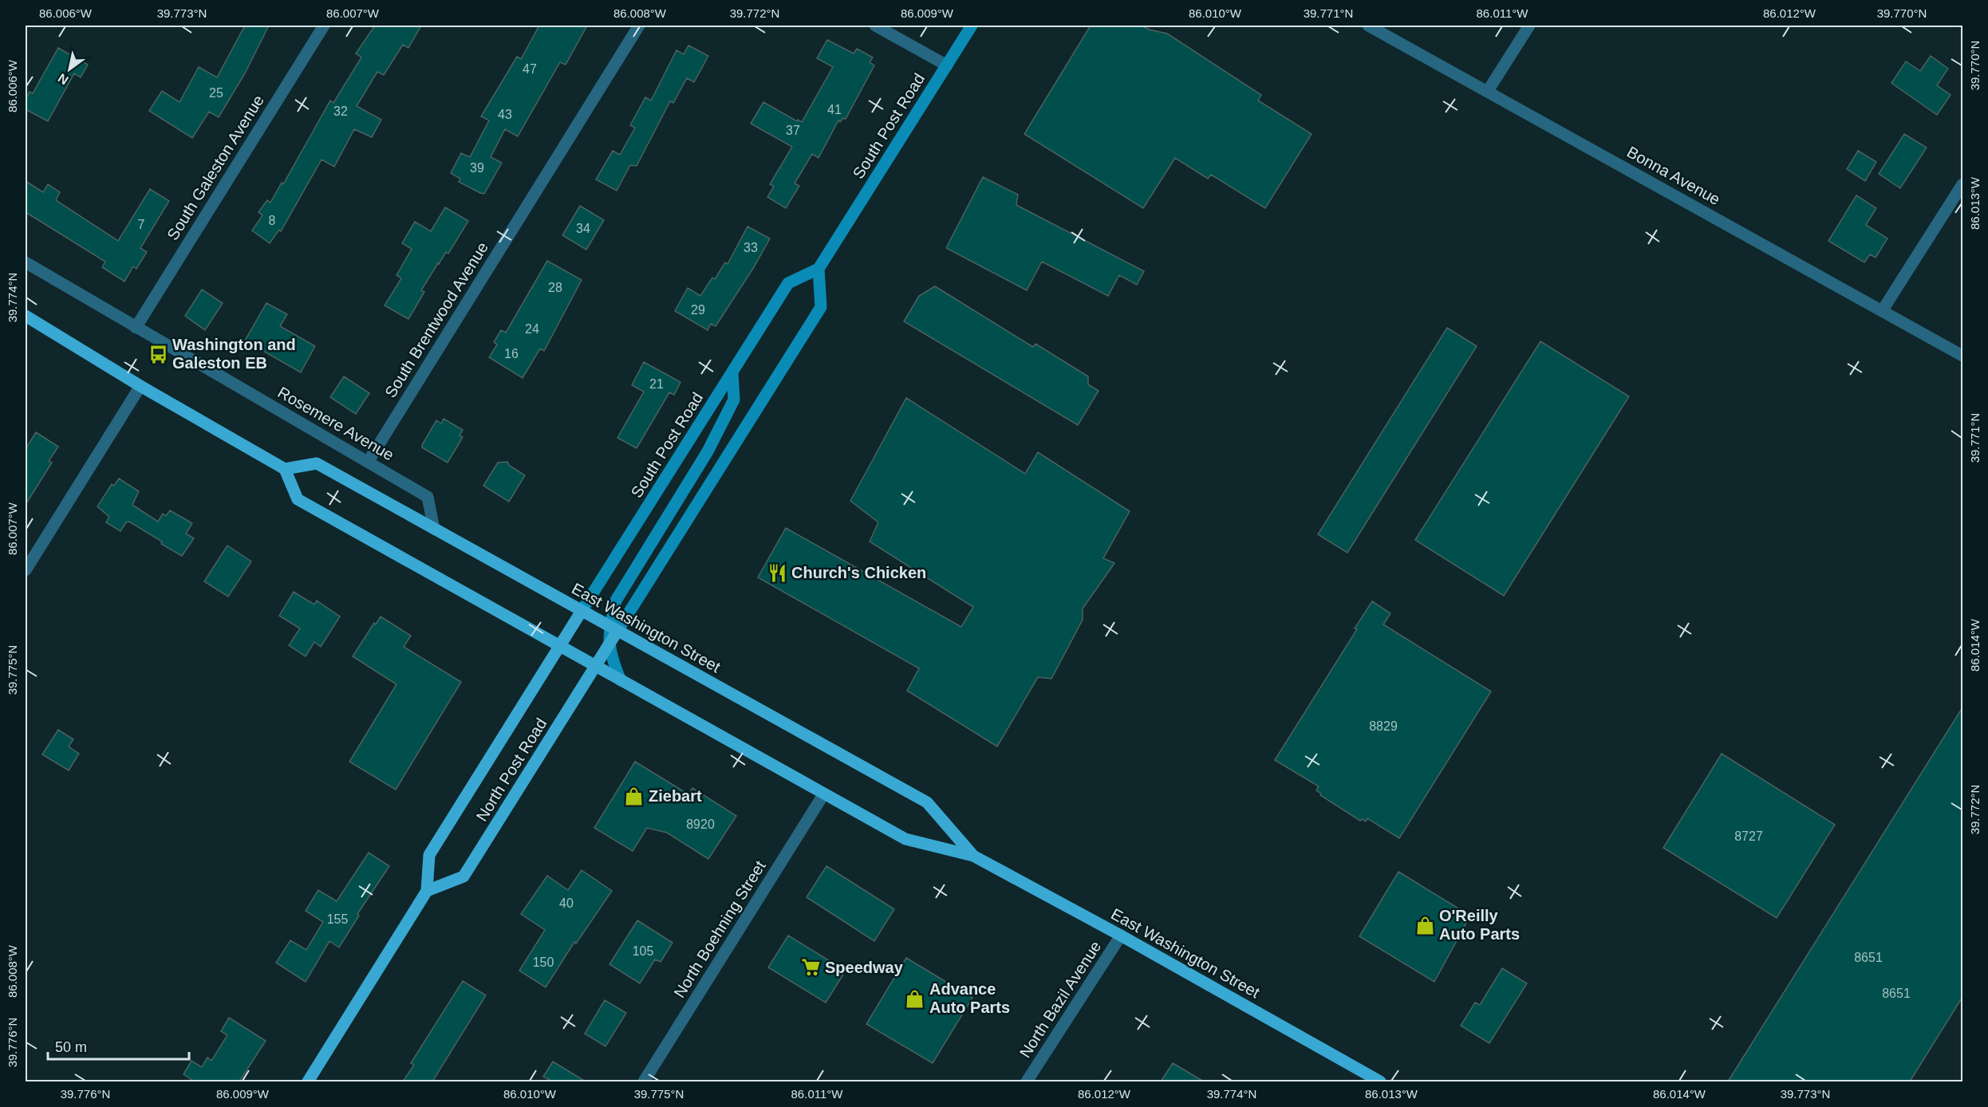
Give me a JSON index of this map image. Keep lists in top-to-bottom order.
{
  "streets": {
    "main road": ["South Post Road", "East Washington Street", "North Post Road"],
    "street": [
      "South Galeston Avenue",
      "Bonna Avenue",
      "South Brentwood Avenue",
      "Rosemere Avenue",
      "North Boehning Street",
      "North Bazil Avenue"
    ]
  },
  "crossings": [
    ["South Post Road", "East Washington Street"],
    ["South Post Road", "North Post Road"],
    ["South Galeston Avenue", "Rosemere Avenue"],
    ["South Brentwood Avenue", "Rosemere Avenue"],
    ["Rosemere Avenue", "East Washington Street"],
    ["East Washington Street", "North Post Road"],
    ["East Washington Street", "North Boehning Street"],
    ["East Washington Street", "North Bazil Avenue"]
  ],
  "places": {
    "bus stop": ["Washington and Galeston EB"],
    "restaurant": ["Church's Chicken"],
    "shop": ["Ziebart", "O'Reilly Auto Parts", "Advance Auto Parts"],
    "supermarket": ["Speedway"]
  },
  "house_numbers": [
    "47",
    "25",
    "41",
    "32",
    "43",
    "37",
    "39",
    "8",
    "7",
    "34",
    "33",
    "28",
    "29",
    "24",
    "16",
    "21",
    "8829",
    "8920",
    "8727",
    "40",
    "155",
    "105",
    "8651",
    "150",
    "8651"
  ],
  "scale_bar": "50 m",
  "north": "bottom left",
  "coordinates": [
    "86.006°W",
    "39.773°N",
    "86.007°W",
    "86.008°W",
    "39.772°N",
    "86.009°W",
    "86.010°W",
    "39.771°N",
    "86.011°W",
    "86.012°W",
    "39.770°N",
    "86.013°W",
    "39.774°N",
    "86.014°W",
    "39.775°N",
    "39.776°N"
  ]
}
